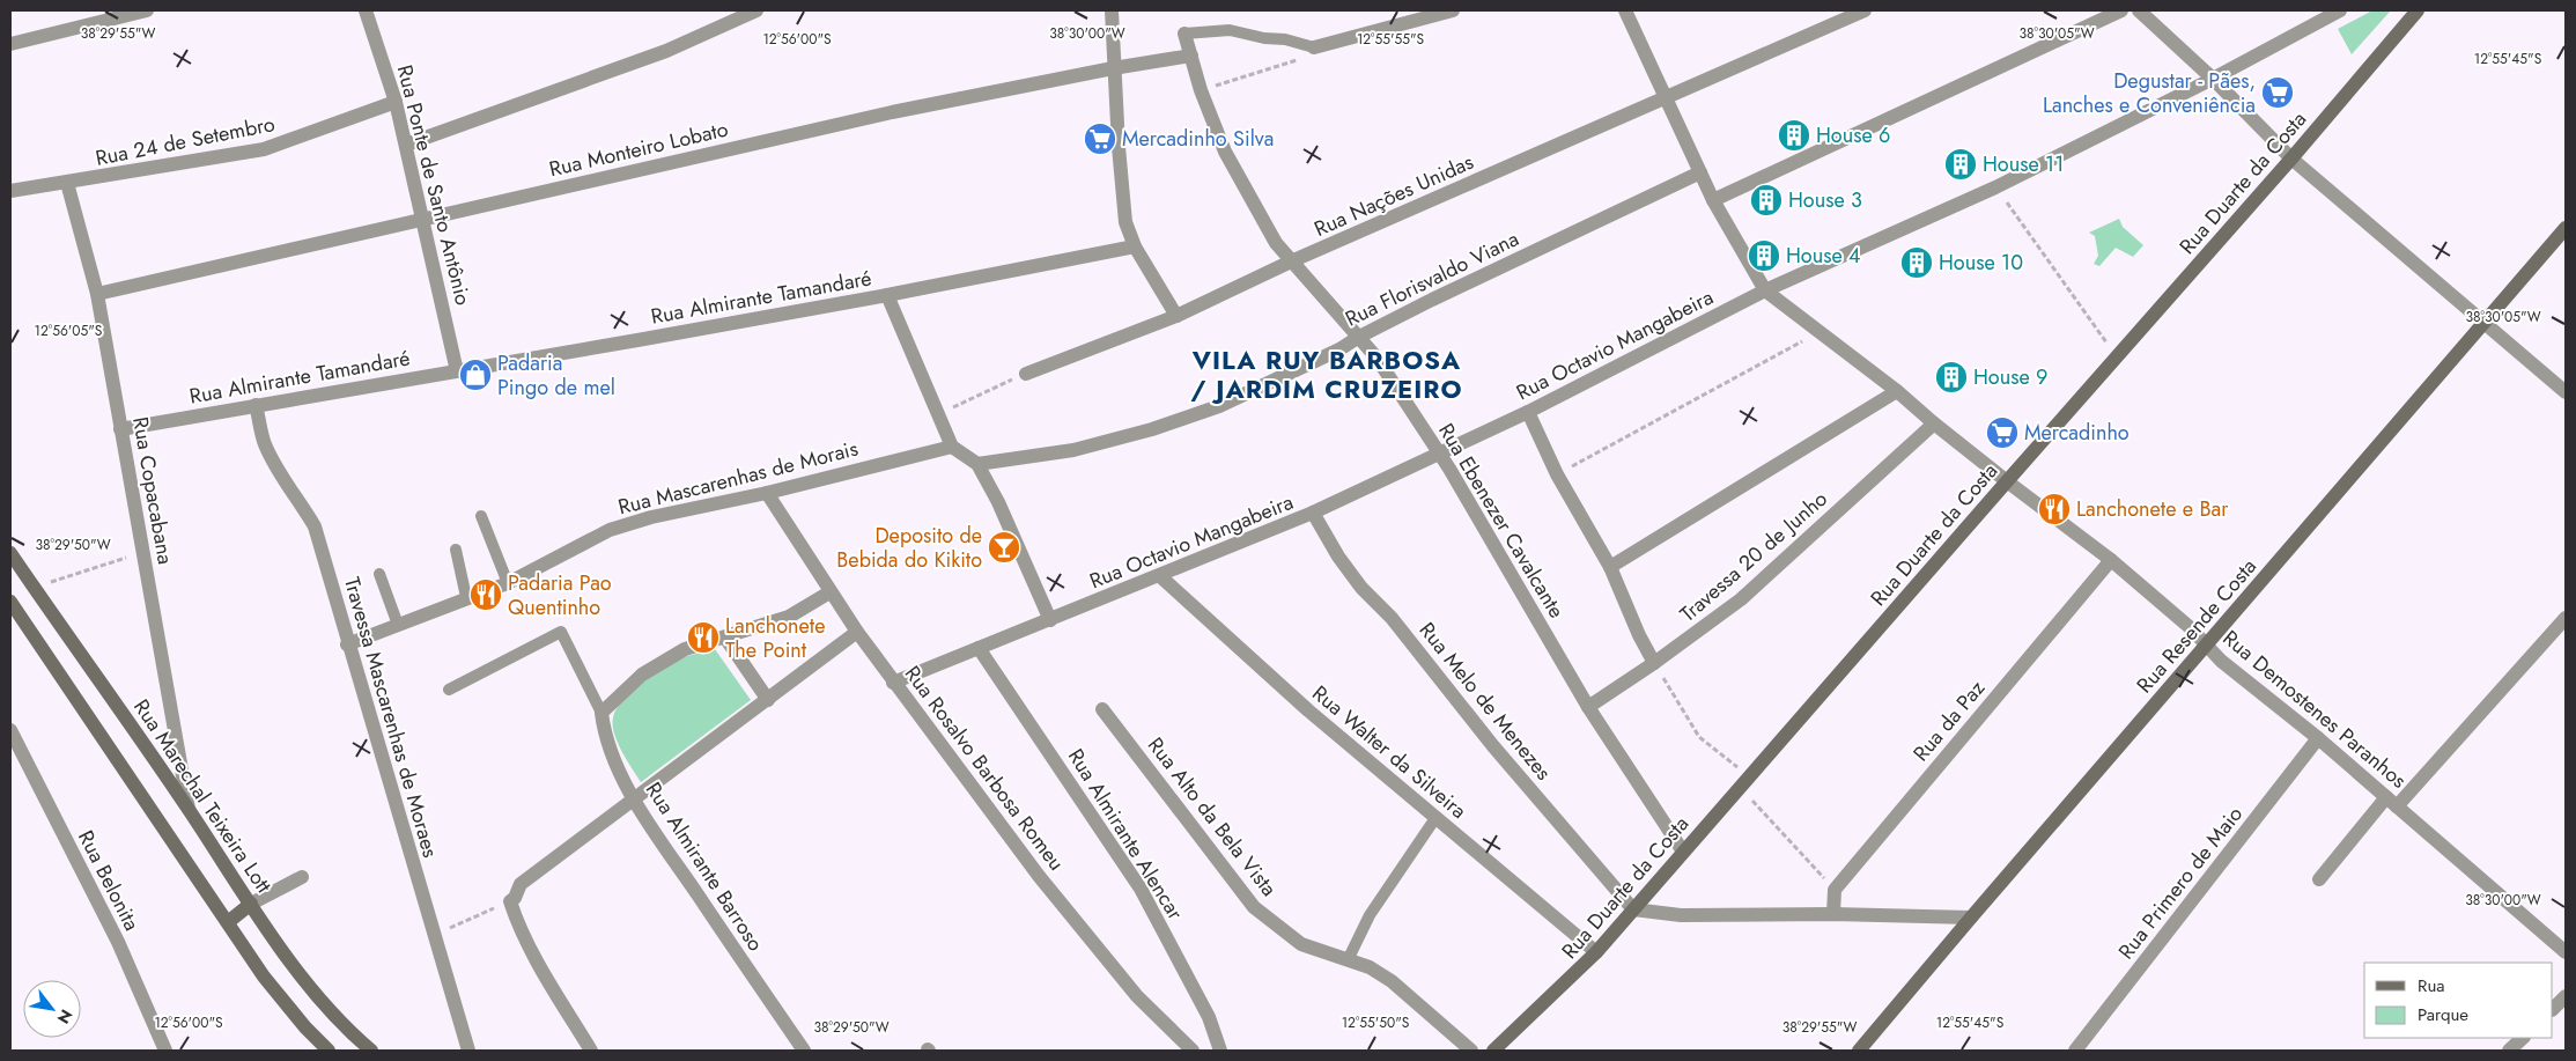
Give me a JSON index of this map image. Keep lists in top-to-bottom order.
{
  "streets": {
    "main road": ["Rua Duarte da Costa", "Rua Resende Costa", "Rua Marechal Teixeira Lott"],
    "street": [
      "Rua 24 de Setembro",
      "Rua Monteiro Lobato",
      "Rua Ponte de Santo Antônio",
      "Rua Nações Unidas",
      "Rua Florisvaldo Viana",
      "Rua Almirante Tamandaré",
      "Rua Octavio Mangabeira",
      "Rua Mascarenhas de Morais",
      "Rua Copacabana",
      "Rua Ebenezer Cavalcante",
      "Travessa 20 de Junho",
      "Rua Melo de Menezes",
      "Rua Demostenes Paranhos",
      "Travessa Mascarenhas de Moraes",
      "Rua da Paz",
      "Rua Walter da Silveira",
      "Rua Rosalvo Barbosa Romeu",
      "Rua Alto da Bela Vista",
      "Rua Almirante Alencar",
      "Rua Almirante Barroso",
      "Rua Belonita",
      "Rua Primero de Maio"
    ]
  },
  "crossings": [
    ["Rua 24 de Setembro", "Rua Ponte de Santo Antônio"],
    ["Rua 24 de Setembro", "Rua Copacabana"],
    ["Rua Monteiro Lobato", "Rua Ponte de Santo Antônio"],
    ["Rua Monteiro Lobato", "Rua Copacabana"],
    ["Rua Monteiro Lobato", "Rua Ebenezer Cavalcante"],
    ["Rua Duarte da Costa", "Rua Ebenezer Cavalcante"],
    ["Rua Duarte da Costa", "Rua Melo de Menezes"],
    ["Rua Duarte da Costa", "Rua Demostenes Paranhos"],
    ["Rua Duarte da Costa", "Rua Walter da Silveira"],
    ["Rua Ponte de Santo Antônio", "Rua Almirante Tamandaré"],
    ["Rua Nações Unidas", "Rua Ebenezer Cavalcante"],
    ["Rua Florisvaldo Viana", "Rua Ebenezer Cavalcante"],
    ["Rua Almirante Tamandaré", "Rua Copacabana"],
    ["Rua Almirante Tamandaré", "Travessa Mascarenhas de Moraes"],
    ["Rua Octavio Mangabeira", "Rua Ebenezer Cavalcante"],
    ["Rua Octavio Mangabeira", "Rua Melo de Menezes"],
    ["Rua Octavio Mangabeira", "Rua Demostenes Paranhos"],
    ["Rua Octavio Mangabeira", "Rua Walter da Silveira"],
    ["Rua Octavio Mangabeira", "Rua Rosalvo Barbosa Romeu"],
    ["Rua Octavio Mangabeira", "Rua Almirante Alencar"],
    ["Rua Mascarenhas de Morais", "Travessa Mascarenhas de Moraes"],
    ["Rua Mascarenhas de Morais", "Rua Rosalvo Barbosa Romeu"],
    ["Rua Copacabana", "Rua Marechal Teixeira Lott"],
    ["Rua Ebenezer Cavalcante", "Travessa 20 de Junho"],
    ["Travessa 20 de Junho", "Rua Demostenes Paranhos"],
    ["Rua Resende Costa", "Rua Demostenes Paranhos"],
    ["Rua Demostenes Paranhos", "Rua da Paz"],
    ["Rua Demostenes Paranhos", "Rua Primero de Maio"]
  ],
  "districts": ["VILA RUY BARBOSA / JARDIM CRUZEIRO"],
  "places": {
    "supermarket": ["Degustar - Pães, Lanches e Conveniência", "Mercadinho Silva", "Mercadinho"],
    "building": [
      "House 6",
      "House 11",
      "House 3",
      "House 4",
      "House 10",
      "House 9"
    ],
    "shop": ["Padaria Pingo de mel"],
    "restaurant": ["Lanchonete e Bar", "Padaria Pao Quentinho", "Lanchonete The Point"],
    "bar": ["Deposito de Bebida do Kikito"]
  },
  "legend": ["Rua", "Parque"],
  "north": "bottom right",
  "coordinates": [
    "38°29'55\"W",
    "38°30'00\"W",
    "38°30'05\"W",
    "12°55'55\"S",
    "12°56'00\"S",
    "12°55'45\"S",
    "12°56'05\"S",
    "38°29'50\"W",
    "12°55'50\"S"
  ]
}
